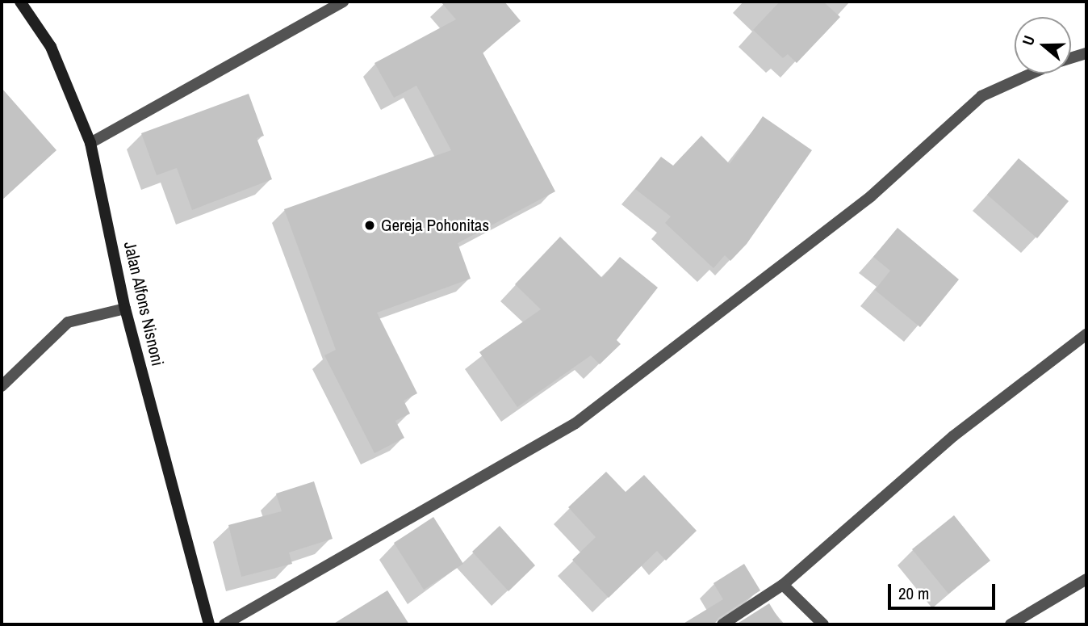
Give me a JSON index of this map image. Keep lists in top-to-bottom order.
{
  "streets": {
    "main road": ["Jalan Alfons Nisnoni"]
  },
  "places": ["Gereja Pohonitas"],
  "scale_bar": "20 m",
  "north": "left"
}
